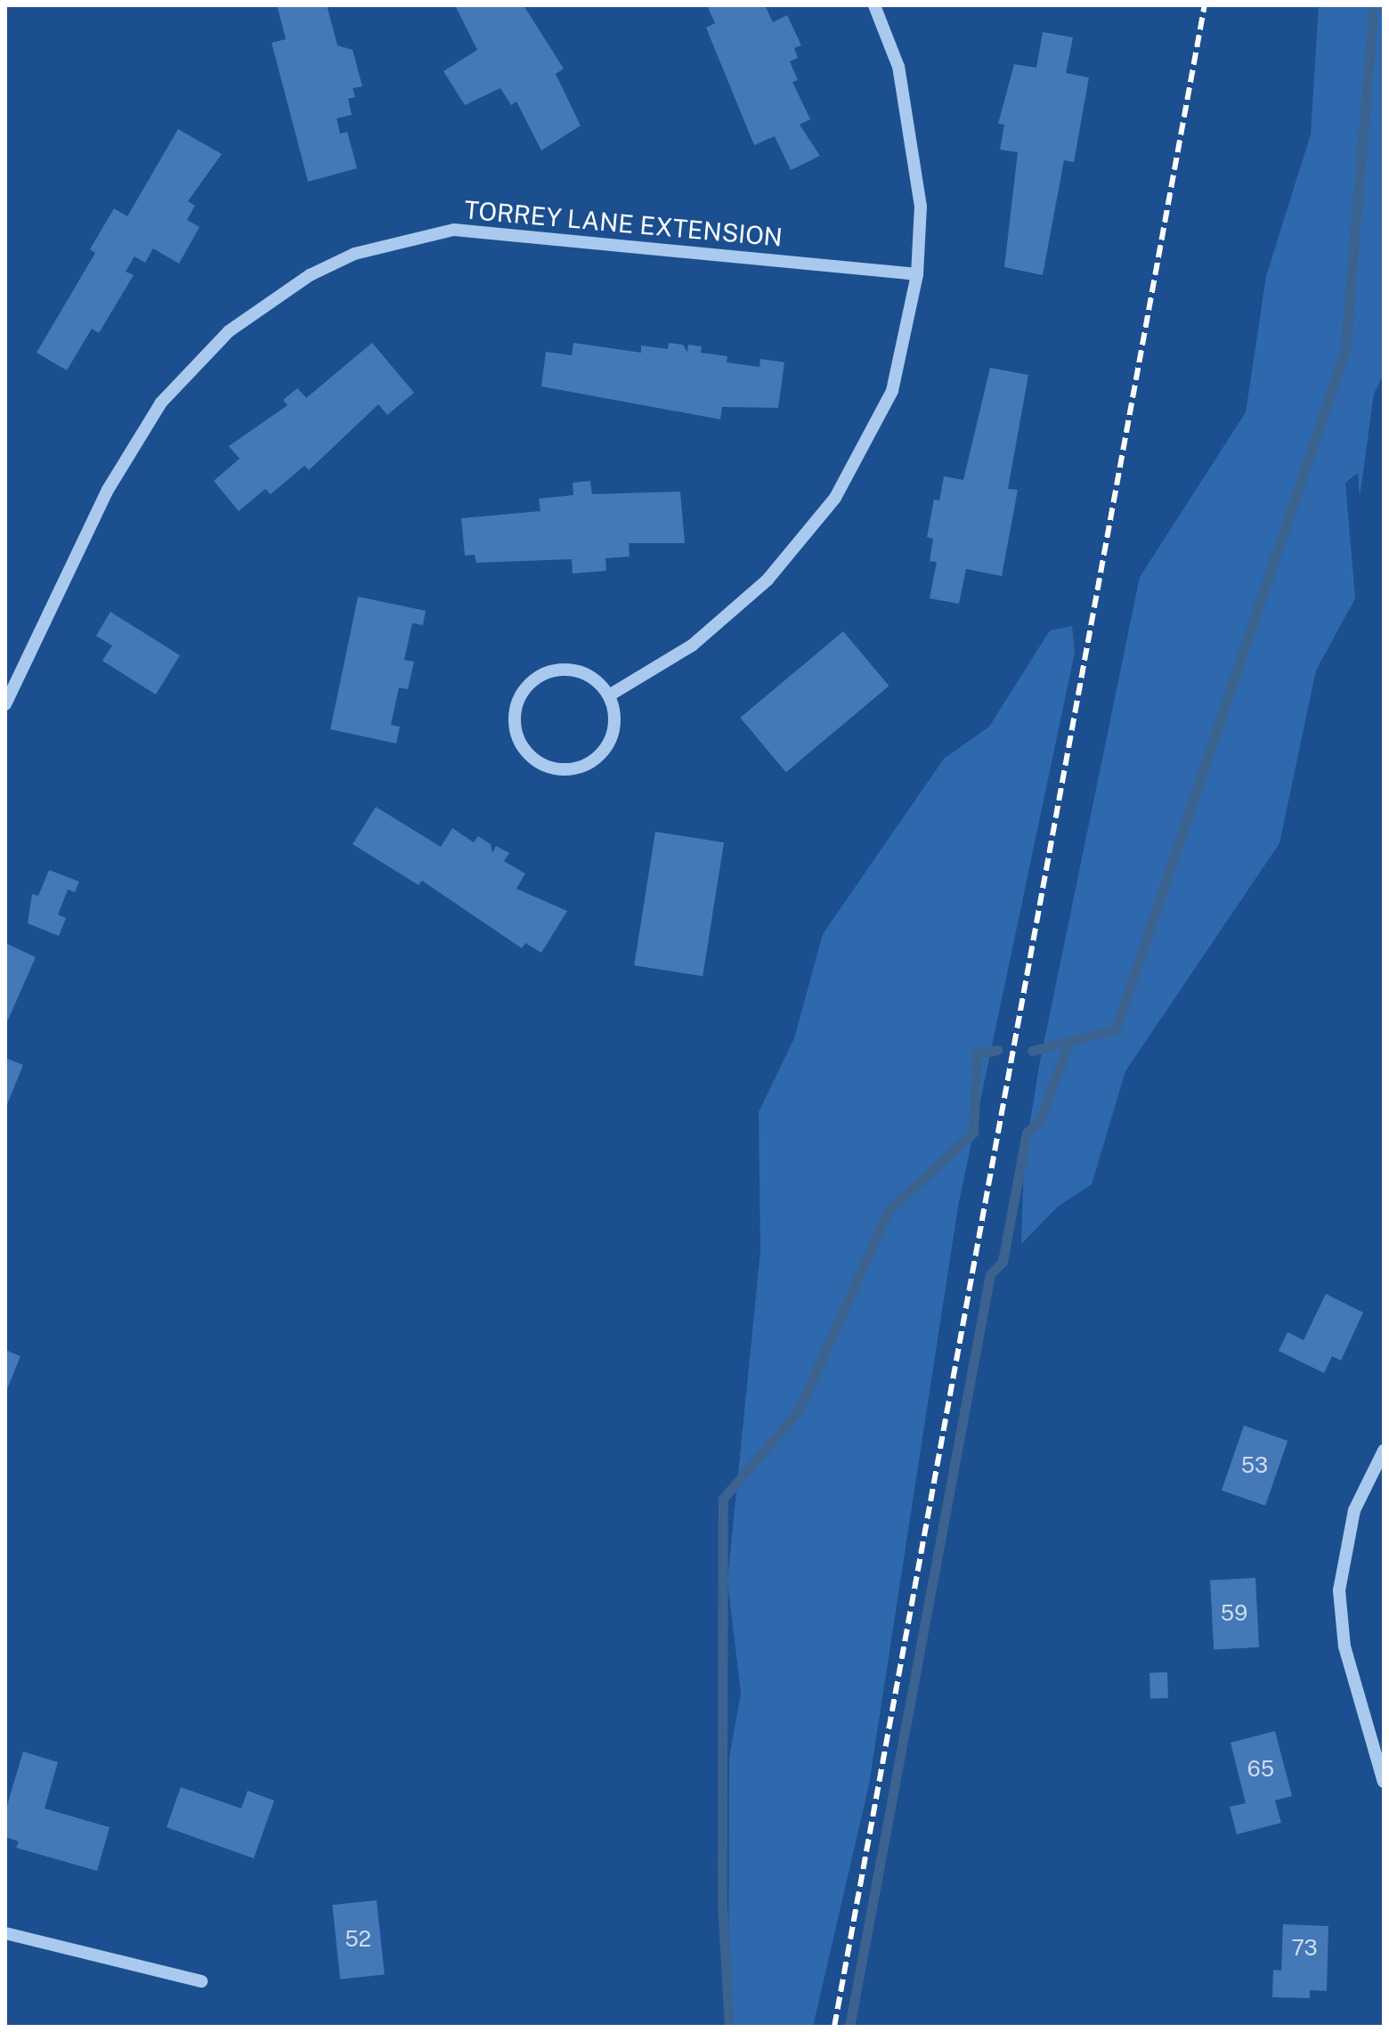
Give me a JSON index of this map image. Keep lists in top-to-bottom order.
{
  "streets": {
    "street": ["TORREY LANE EXTENSION"]
  },
  "house_numbers": [
    "53",
    "59",
    "65",
    "52",
    "73"
  ]
}
